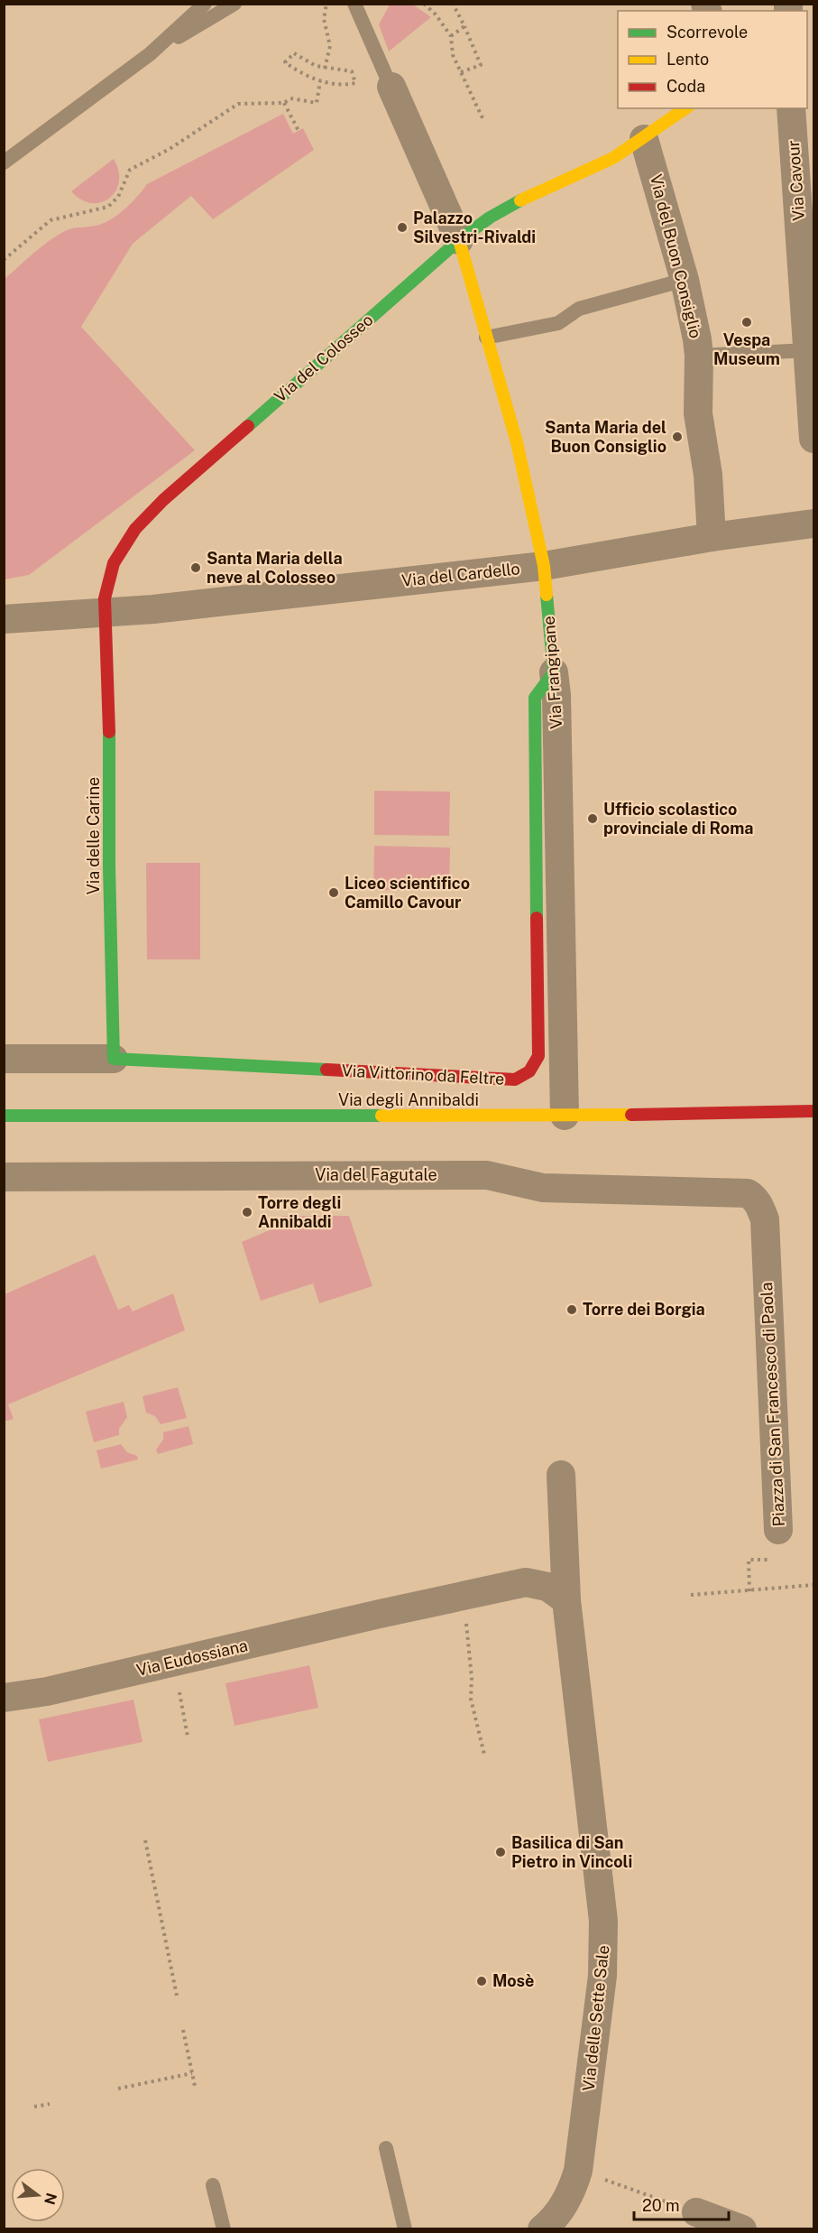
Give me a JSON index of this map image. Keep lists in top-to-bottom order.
{
  "streets": {
    "street": [
      "Via Cavour",
      "Via del Buon Consiglio",
      "Via del Colosseo",
      "Via del Cardello",
      "Via Frangipane",
      "Via delle Carine",
      "Via Vittorino da Feltre",
      "Via degli Annibaldi",
      "Via del Fagutale",
      "Piazza di San Francesco di Paola",
      "Via Eudossiana",
      "Via delle Sette Sale"
    ]
  },
  "crossings": [
    ["Via del Buon Consiglio", "Via del Colosseo"],
    ["Via del Buon Consiglio", "Via del Cardello"],
    ["Via del Colosseo", "Via del Cardello"],
    ["Via del Colosseo", "Via Frangipane"],
    ["Via del Colosseo", "Via delle Carine"],
    ["Via del Cardello", "Via Frangipane"],
    ["Via del Cardello", "Via delle Carine"],
    ["Via Frangipane", "Via Vittorino da Feltre"],
    ["Via Frangipane", "Via degli Annibaldi"],
    ["Via delle Carine", "Via Vittorino da Feltre"],
    ["Via del Fagutale", "Piazza di San Francesco di Paola"],
    ["Via Eudossiana", "Via delle Sette Sale"]
  ],
  "places": [
    "Palazzo Silvestri-Rivaldi",
    "Vespa Museum",
    "Santa Maria del Buon Consiglio",
    "Santa Maria della neve al Colosseo",
    "Ufficio scolastico provinciale di Roma",
    "Liceo scientifico Camillo Cavour",
    "Torre degli Annibaldi",
    "Torre dei Borgia",
    "Basilica di San Pietro in Vincoli",
    "Mosè"
  ],
  "legend": ["Scorrevole", "Lento", "Coda"],
  "scale_bar": "20 m",
  "north": "right"
}
